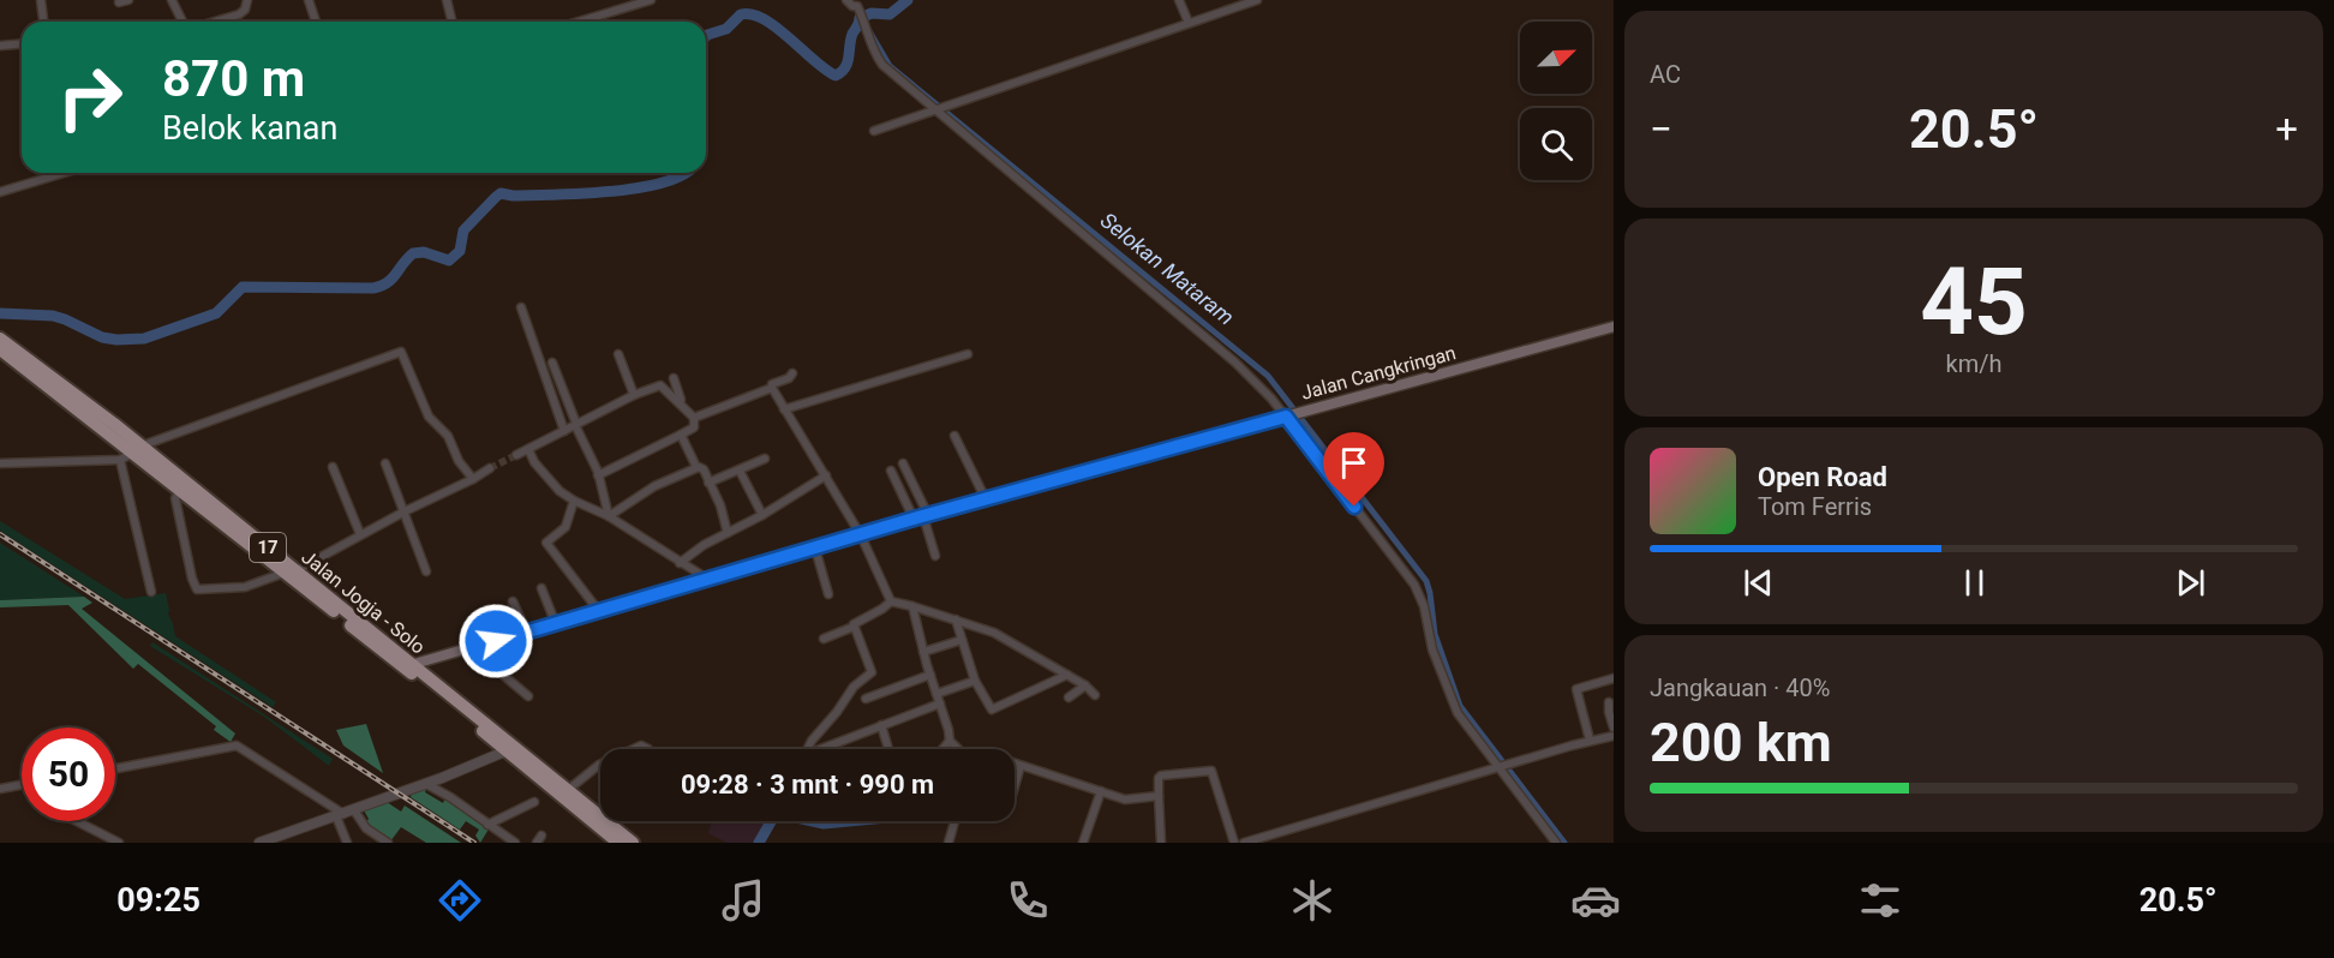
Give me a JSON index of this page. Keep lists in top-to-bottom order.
{
  "streets": {
    "highway": ["17", "Jalan Jogja - Solo"],
    "main road": ["Jalan Cangkringan"]
  },
  "crossings": [
    ["Jalan Cangkringan", "Jalan Jogja - Solo"]
  ],
  "water": ["Selokan Mataram"],
  "north": "top right",
  "page": {
    "tile": [
      "AC",
      ["45", "km/h"],
      ["Jangkauan · 40%", "200 km"]
    ],
    "turn": ["870 m", "Belok kanan"],
    "heat": ["−", "20.5°", "+"],
    "song": ["Open Road", "Tom Ferris"],
    "limit": "50",
    "trip": "09:28 · 3 mnt · 990 m",
    "tabs": ["09:25", "20.5°"]
  }
}
